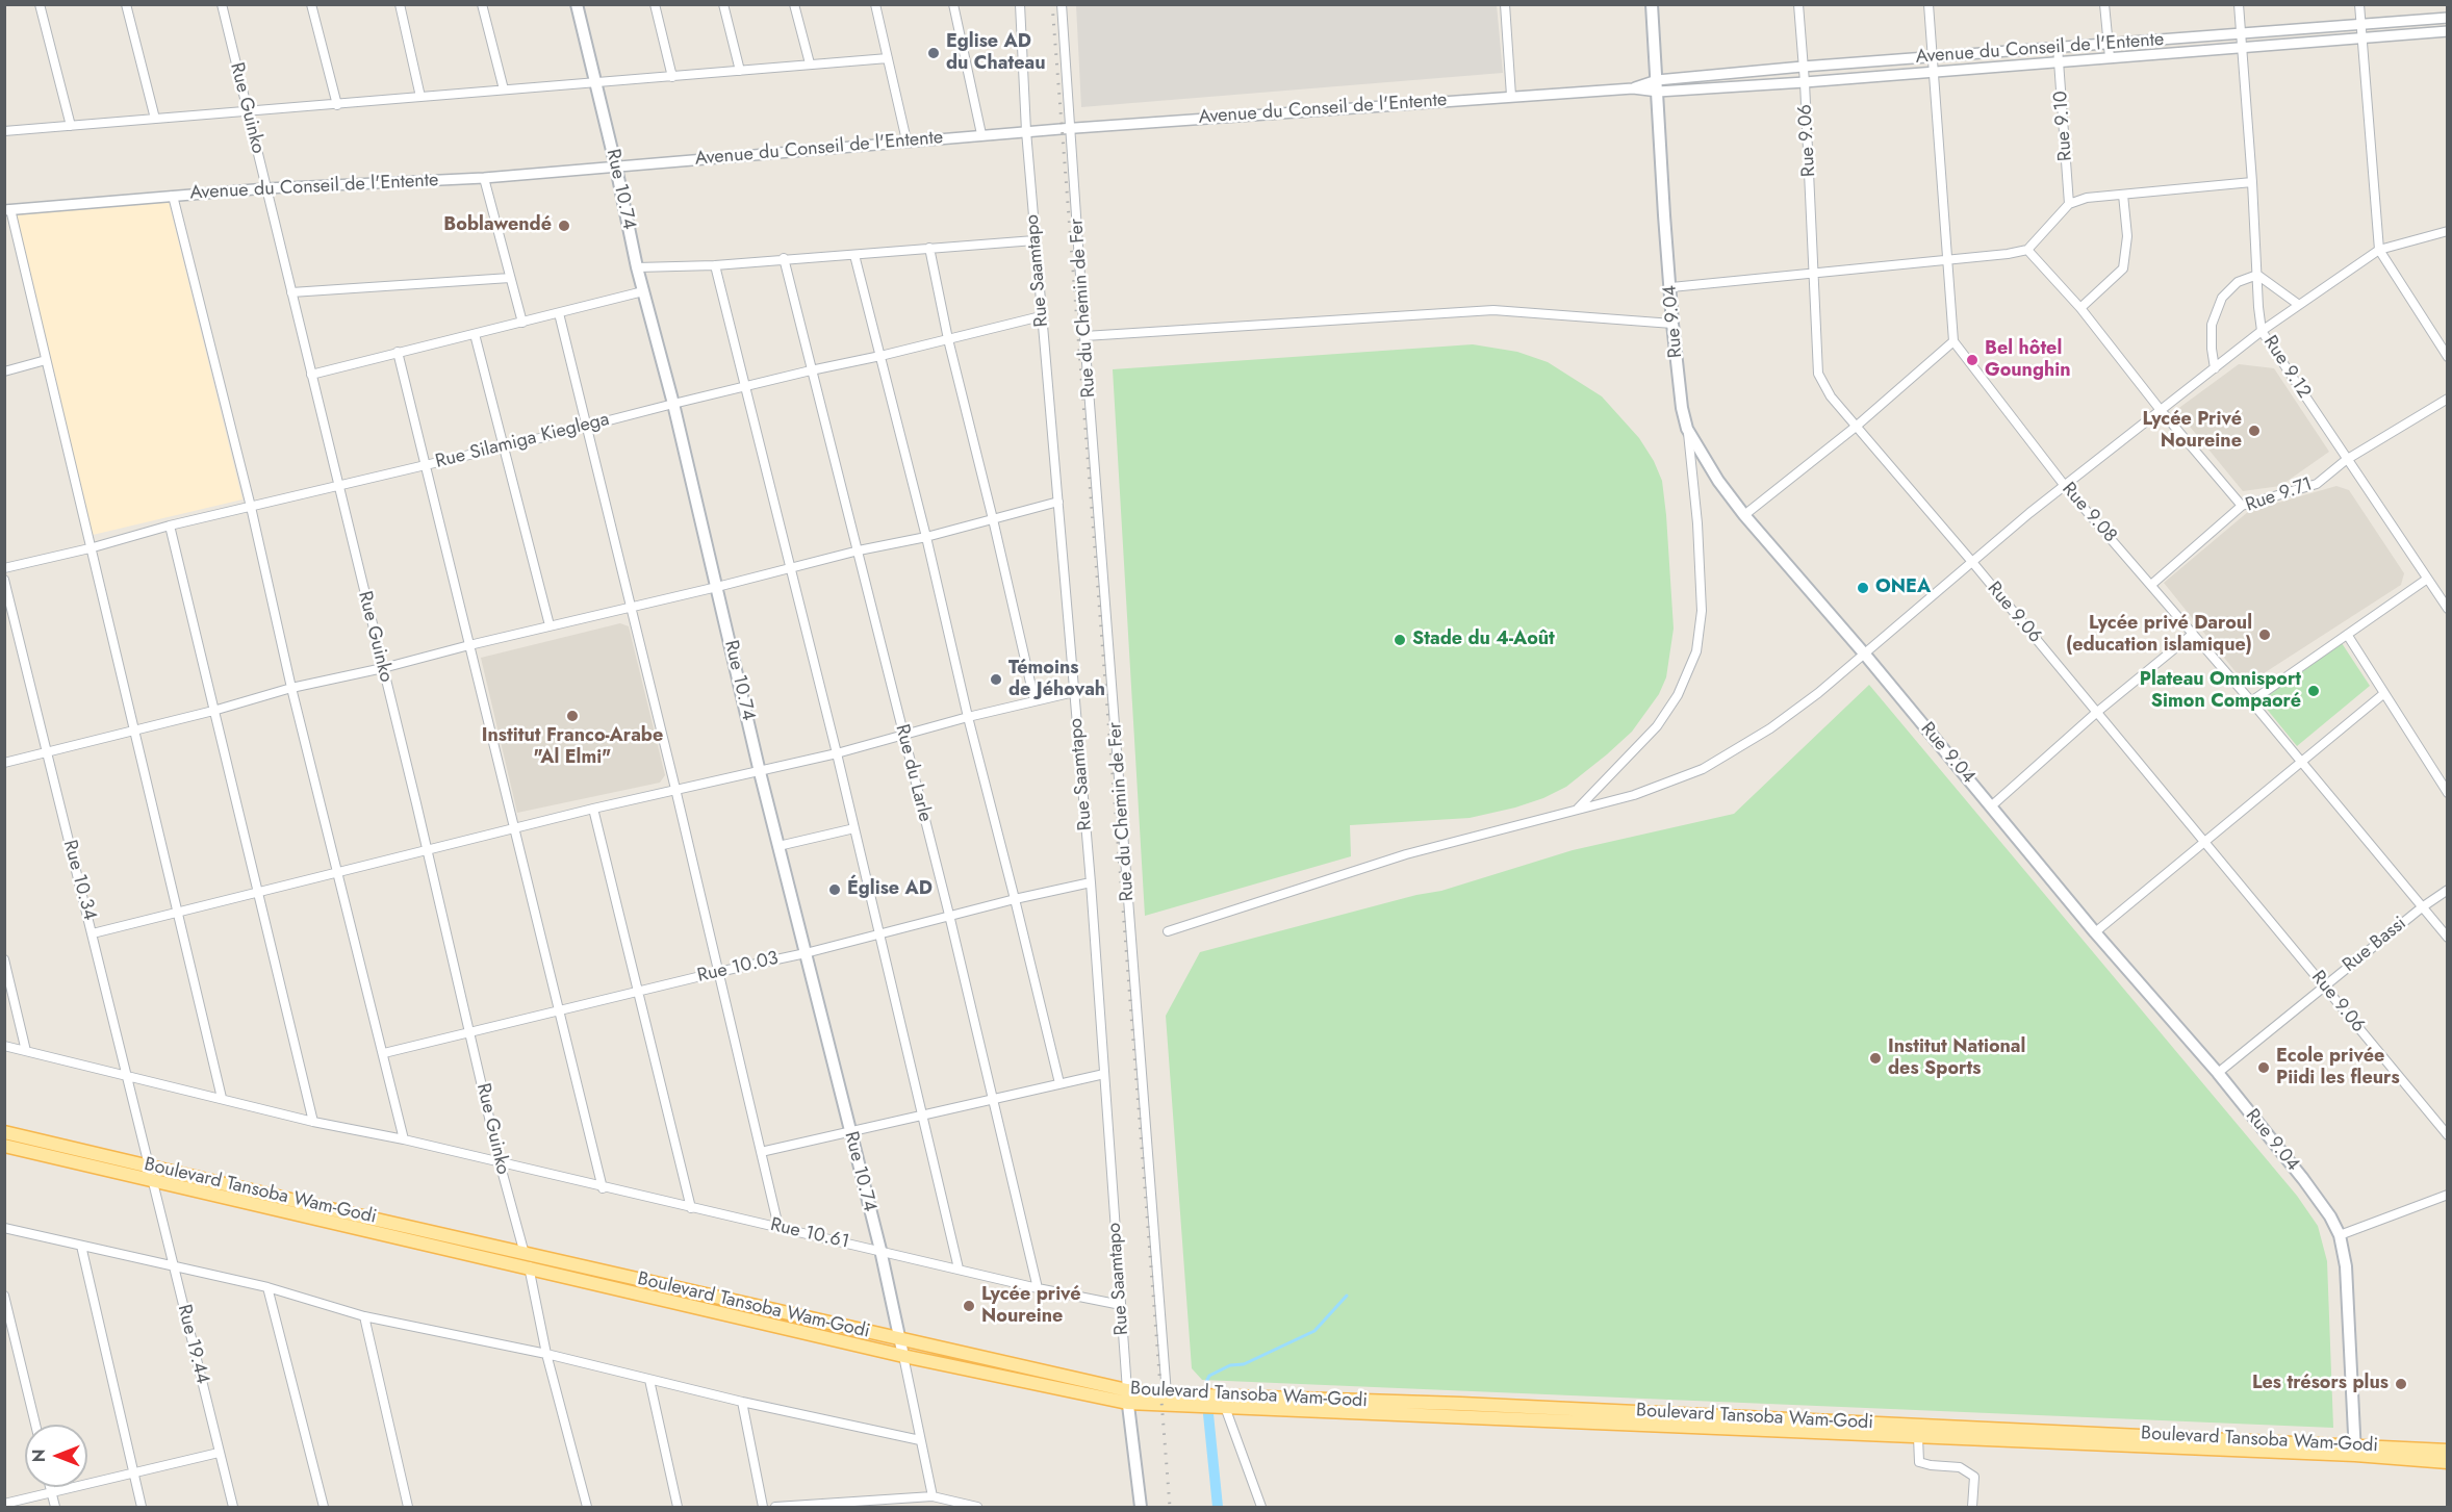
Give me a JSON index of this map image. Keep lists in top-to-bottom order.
{
  "streets": {
    "main road": [
      "Rue 10.74",
      "Rue Saamtapo",
      "Rue 9.04",
      "Boulevard Tansoba Wam-Godi"
    ],
    "street": [
      "Avenue du Conseil de l'Entente",
      "Rue Guinko",
      "Rue 9.10",
      "Rue 9.06",
      "Rue du Chemin de Fer",
      "Rue 9.12",
      "Rue Silamiga Kieglega",
      "Rue 9.71",
      "Rue 9.08",
      "Rue du Larle",
      "Rue 10.34",
      "Rue Bassi",
      "Rue 10.03",
      "Rue 10.61",
      "Rue 19.44"
    ]
  },
  "crossings": [
    ["Avenue du Conseil de l'Entente", "Rue Guinko"],
    ["Avenue du Conseil de l'Entente", "Rue 9.10"],
    ["Avenue du Conseil de l'Entente", "Rue 9.06"],
    ["Avenue du Conseil de l'Entente", "Rue 10.74"],
    ["Avenue du Conseil de l'Entente", "Rue Saamtapo"],
    ["Avenue du Conseil de l'Entente", "Rue du Chemin de Fer"],
    ["Avenue du Conseil de l'Entente", "Rue 9.04"],
    ["Avenue du Conseil de l'Entente", "Rue 9.12"],
    ["Rue Guinko", "Rue Silamiga Kieglega"],
    ["Rue Guinko", "Rue 10.03"],
    ["Rue Guinko", "Boulevard Tansoba Wam-Godi"],
    ["Rue Guinko", "Rue 10.61"],
    ["Rue 9.06", "Rue Bassi"],
    ["Rue 10.74", "Rue Silamiga Kieglega"],
    ["Rue 10.74", "Rue 10.03"],
    ["Rue 10.74", "Boulevard Tansoba Wam-Godi"],
    ["Rue 10.74", "Rue 10.61"],
    ["Rue Saamtapo", "Rue Silamiga Kieglega"],
    ["Rue Saamtapo", "Rue 10.03"],
    ["Rue Saamtapo", "Boulevard Tansoba Wam-Godi"],
    ["Rue Saamtapo", "Rue 10.61"],
    ["Rue du Chemin de Fer", "Boulevard Tansoba Wam-Godi"],
    ["Rue 9.04", "Rue Bassi"],
    ["Rue 9.04", "Boulevard Tansoba Wam-Godi"],
    ["Rue 9.12", "Rue 9.71"],
    ["Rue Silamiga Kieglega", "Rue du Larle"],
    ["Rue 9.71", "Rue 9.08"],
    ["Rue 9.08", "Rue Bassi"],
    ["Rue du Larle", "Rue 10.03"],
    ["Rue du Larle", "Rue 10.61"],
    ["Rue 10.34", "Boulevard Tansoba Wam-Godi"],
    ["Rue 10.34", "Rue 10.61"],
    ["Rue 10.34", "Rue 19.44"],
    ["Boulevard Tansoba Wam-Godi", "Rue 19.44"]
  ],
  "places": [
    "Eglise AD du Chateau",
    "Boblawendé",
    "Bel hôtel Gounghin",
    "Lycée Privé Noureine",
    "ONEA",
    "Lycée privé Daroul (education islamique)",
    "Stade du 4-Août",
    "Témoins de Jéhovah",
    "Plateau Omnisport Simon Compaoré",
    "Institut Franco-Arabe \"Al Elmi\"",
    "Église AD",
    "Institut National des Sports",
    "Ecole privée Piidi les fleurs",
    "Lycée privé Noureine",
    "Les trésors plus"
  ],
  "north": "left"
}
